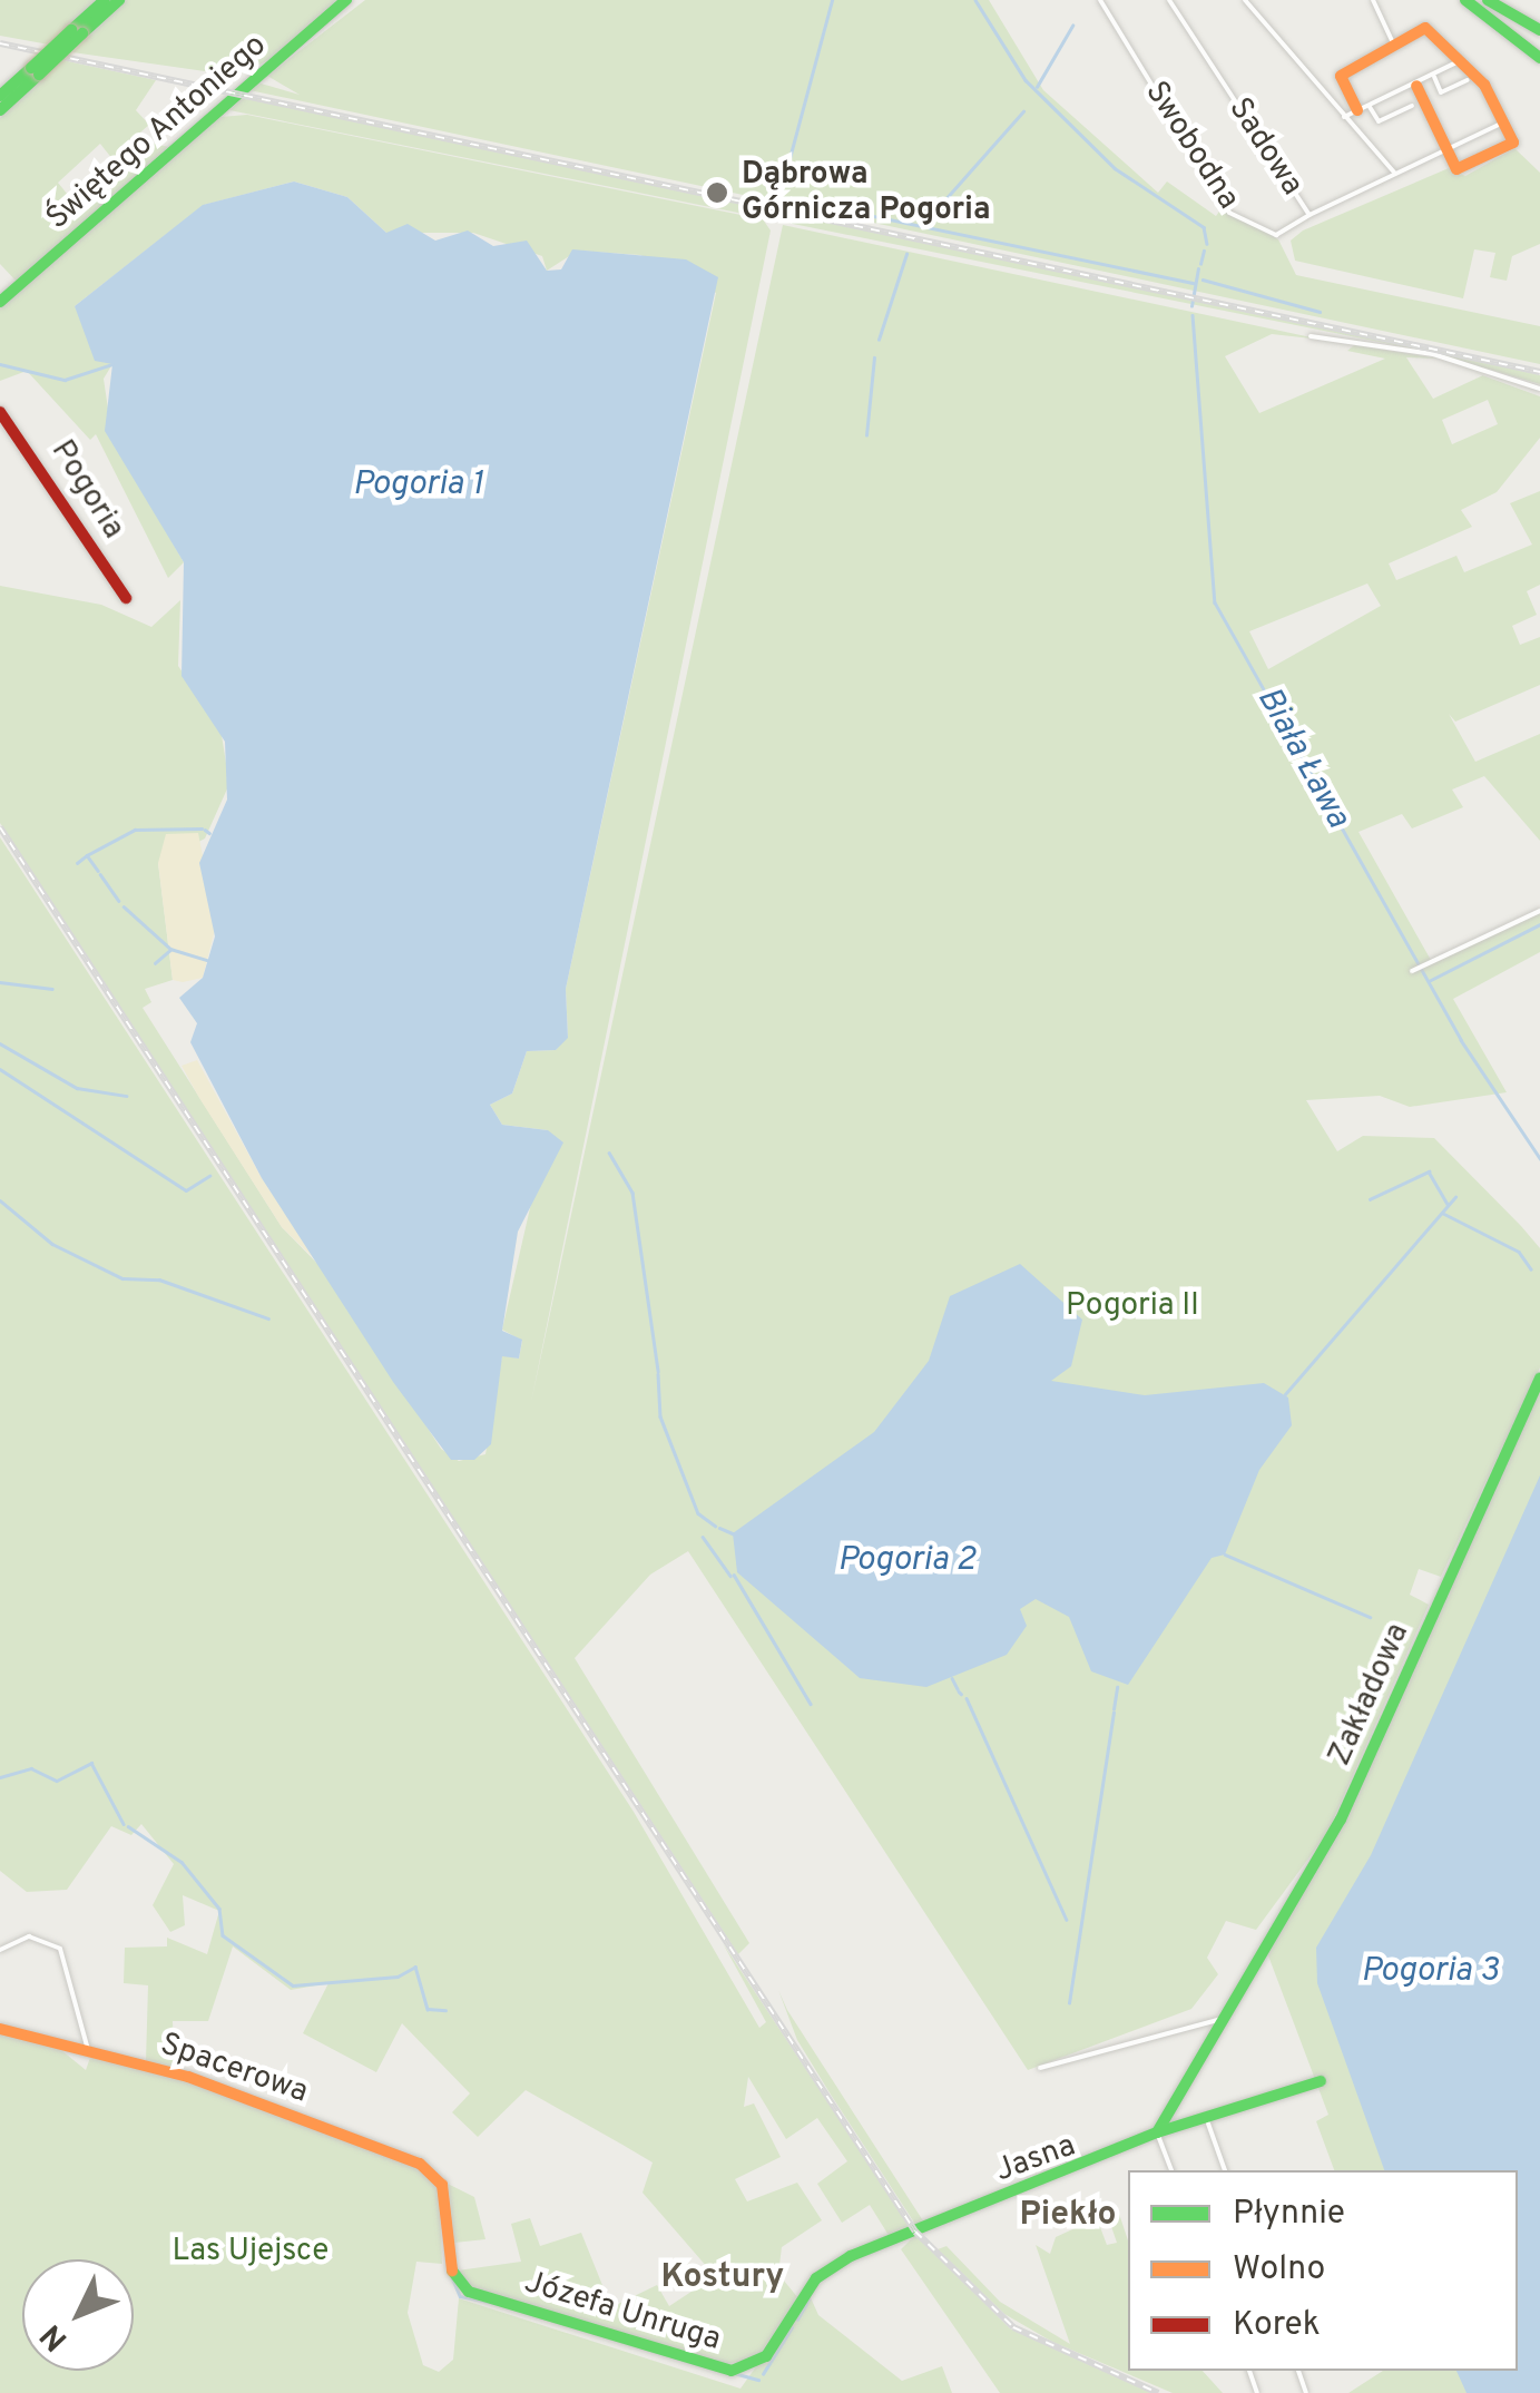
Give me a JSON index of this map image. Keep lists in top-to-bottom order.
{
  "streets": {
    "main road": [
      "Świętego Antoniego",
      "Pogoria",
      "Zakładowa",
      "Spacerowa",
      "Jasna",
      "Józefa Unruga"
    ],
    "street": ["Swobodna", "Sadowa"]
  },
  "crossings": [
    ["Swobodna", "Sadowa"],
    ["Zakładowa", "Jasna"],
    ["Spacerowa", "Józefa Unruga"],
    ["Jasna", "Józefa Unruga"]
  ],
  "districts": ["Piekło", "Kostury"],
  "water": [
    "Pogoria 1",
    "Biała Ława",
    "Pogoria 2",
    "Pogoria 3"
  ],
  "parks": ["Pogoria II", "Las Ujejsce"],
  "places": ["Dąbrowa Górnicza Pogoria"],
  "legend": ["Płynnie", "Wolno", "Korek"],
  "north": "bottom left"
}
